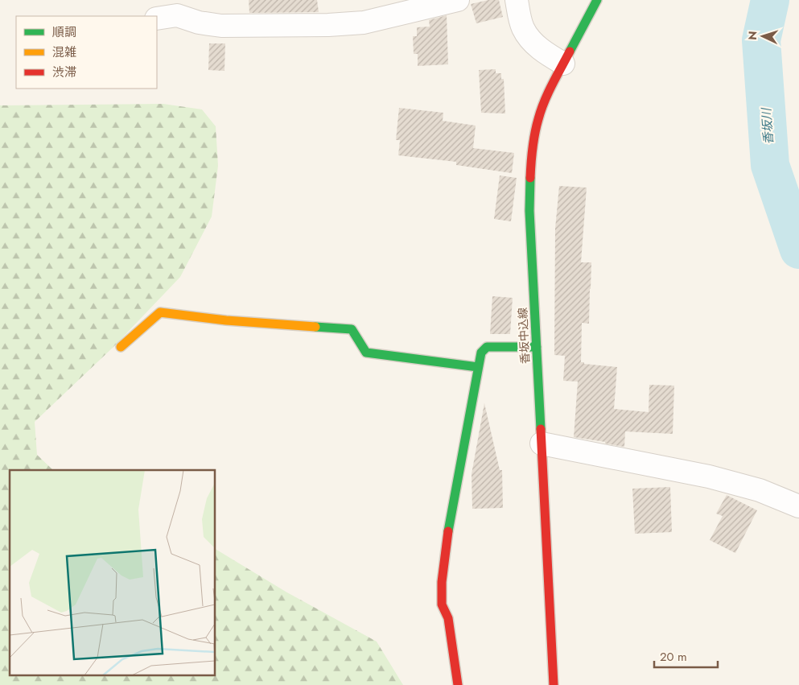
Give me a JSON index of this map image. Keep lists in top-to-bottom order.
{
  "streets": {
    "street": ["香坂中込線"]
  },
  "water": ["香坂川"],
  "legend": ["順調", "混雑", "渋滞"],
  "scale_bar": "20 m",
  "north": "left"
}
